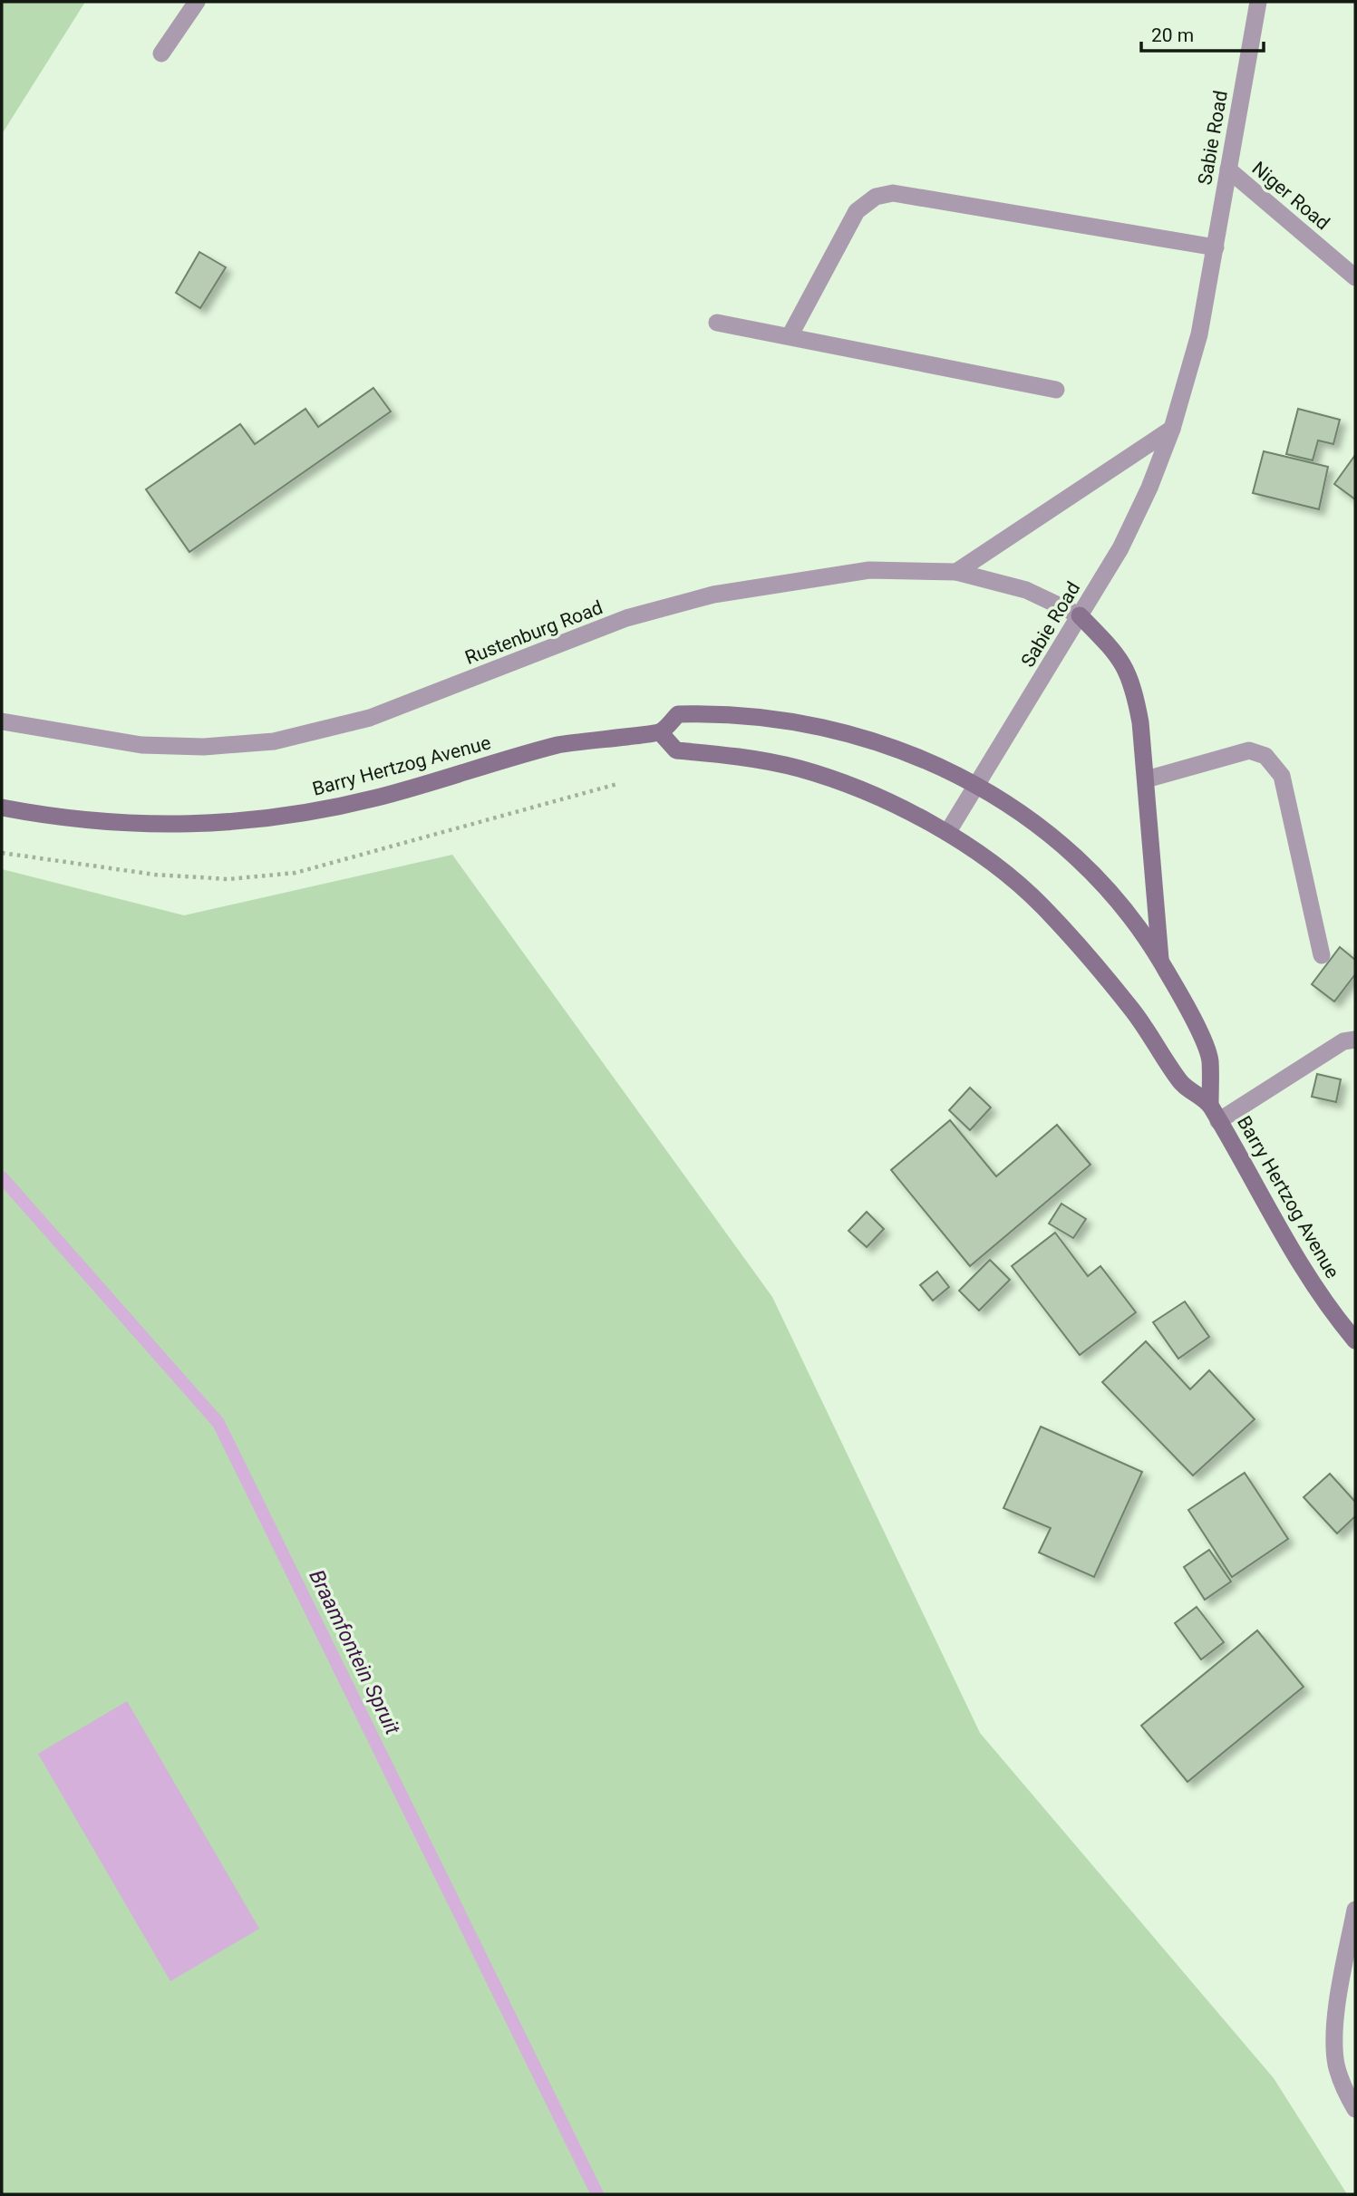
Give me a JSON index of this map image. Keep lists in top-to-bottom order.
{
  "streets": {
    "main road": ["Barry Hertzog Avenue"],
    "street": ["Sabie Road", "Niger Road", "Rustenburg Road"]
  },
  "crossings": [
    ["Sabie Road", "Niger Road"],
    ["Sabie Road", "Rustenburg Road"],
    ["Sabie Road", "Barry Hertzog Avenue"]
  ],
  "water": ["Braamfontein Spruit"],
  "scale_bar": "20 m"
}
